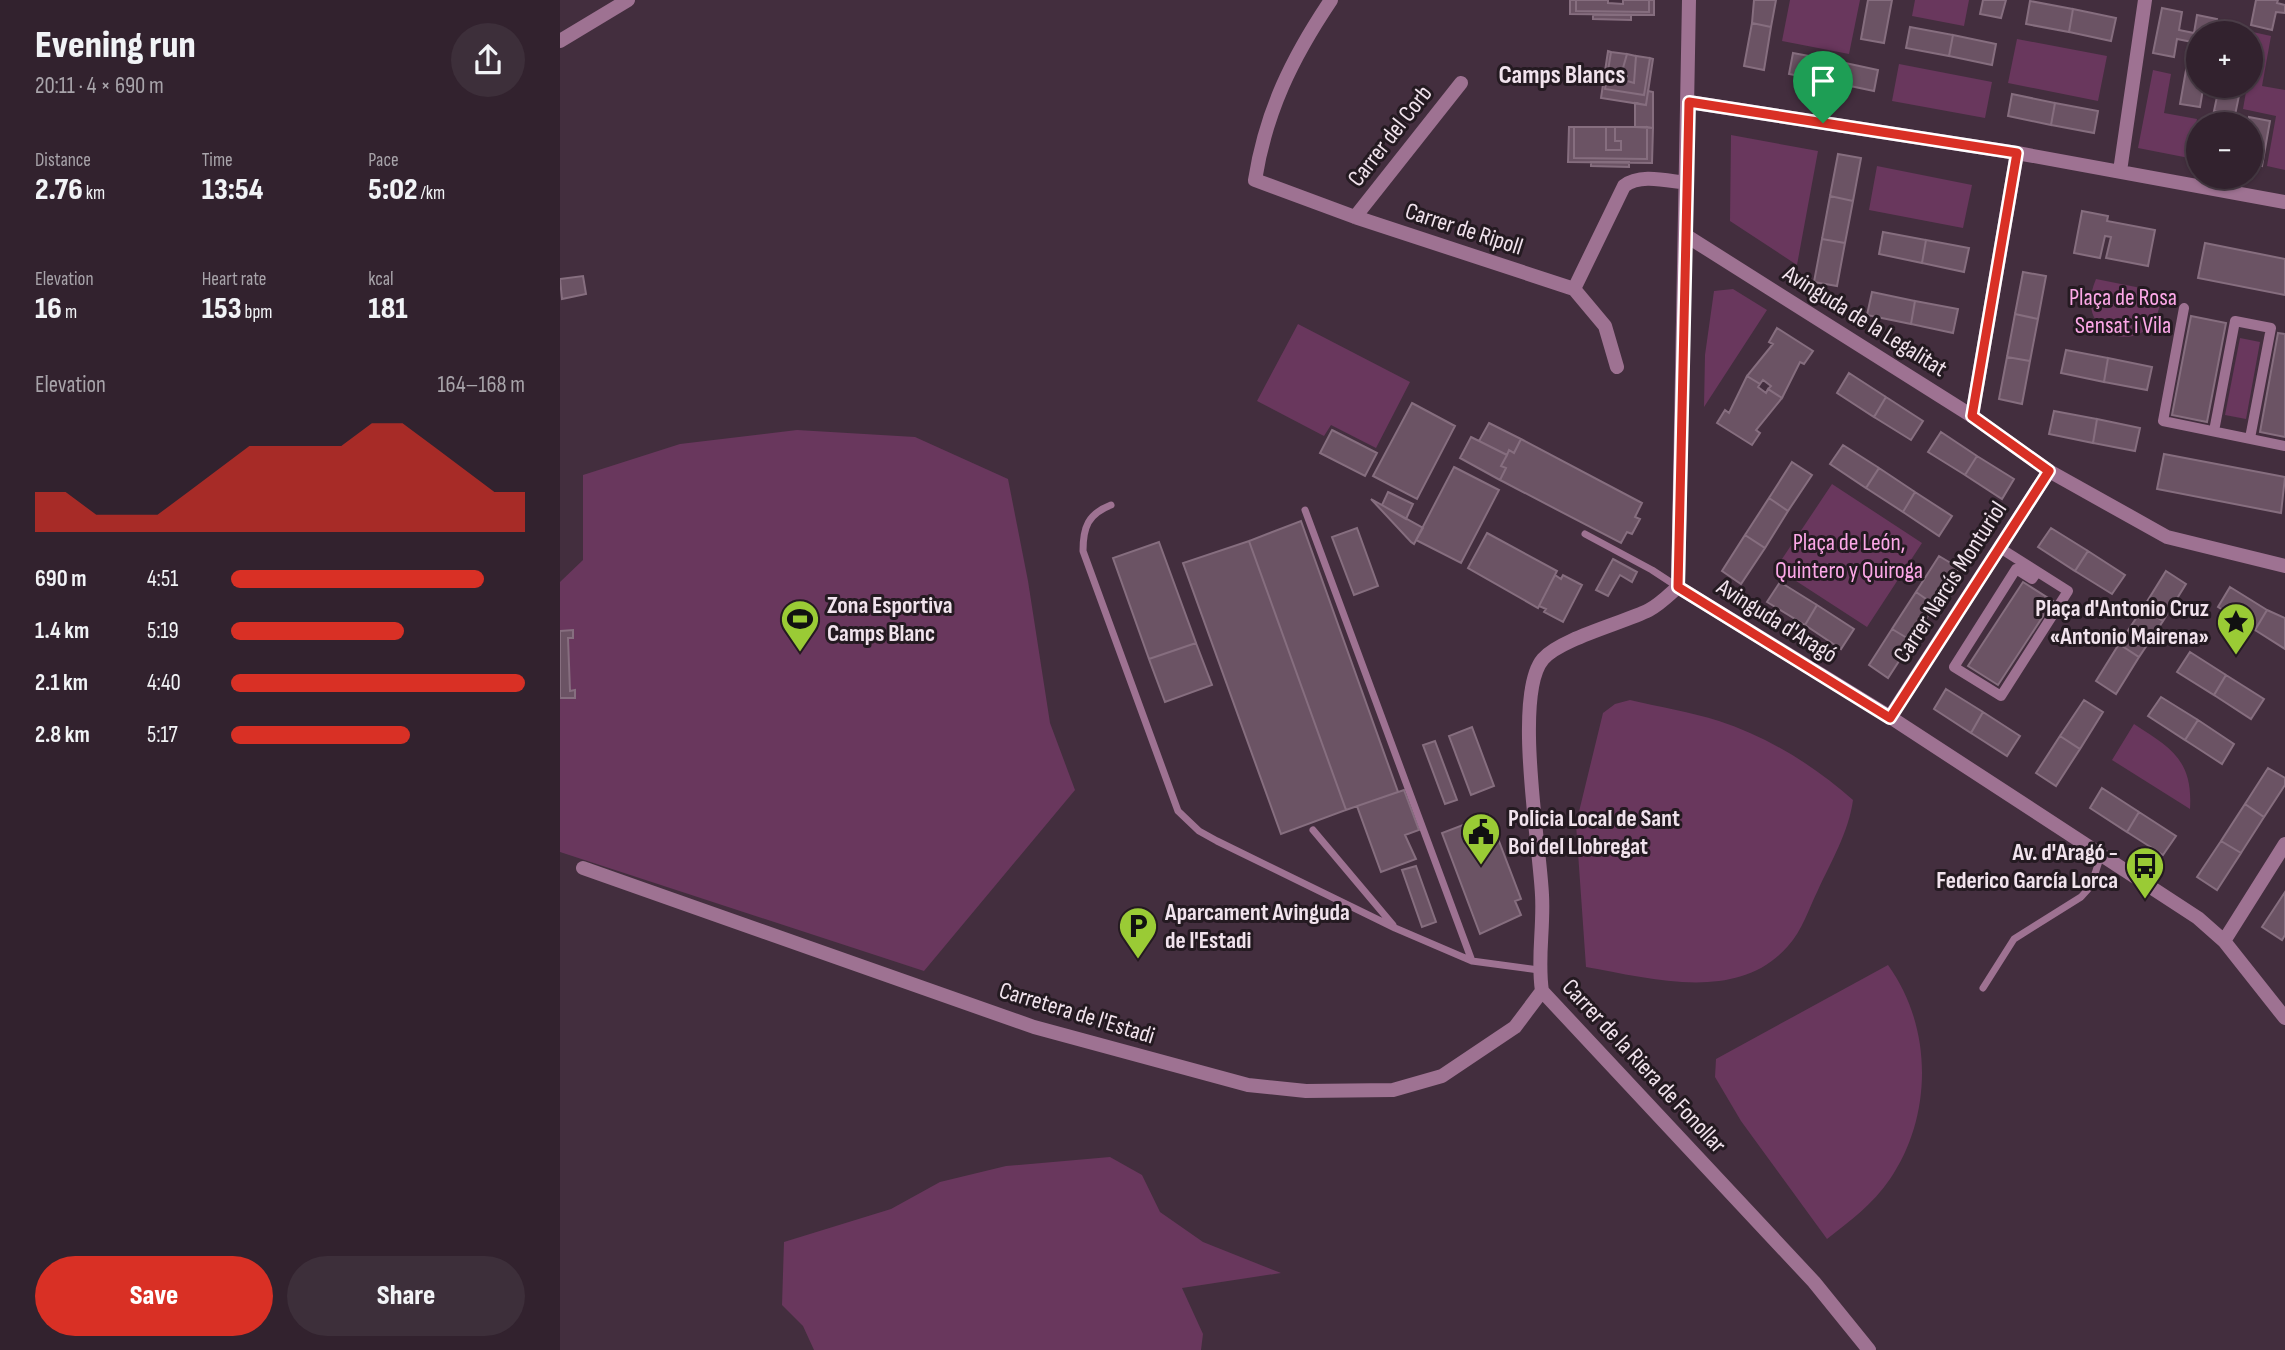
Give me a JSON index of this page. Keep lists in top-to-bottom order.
{
  "streets": {
    "street": [
      "Carrer del Corb",
      "Carrer de Ripoll",
      "Avinguda de la Legalitat",
      "Carrer Narcís Monturiol",
      "Avinguda d'Aragó",
      "Carretera de l'Estadi",
      "Carrer de la Riera de Fonollar"
    ]
  },
  "crossings": [
    ["Carrer del Corb", "Carrer de Ripoll"],
    ["Avinguda de la Legalitat", "Carrer Narcís Monturiol"],
    ["Avinguda de la Legalitat", "Avinguda d'Aragó"],
    ["Carrer Narcís Monturiol", "Avinguda d'Aragó"],
    ["Avinguda d'Aragó", "Carrer de la Riera de Fonollar"],
    ["Carretera de l'Estadi", "Carrer de la Riera de Fonollar"]
  ],
  "districts": ["Camps Blancs"],
  "parks": ["Plaça de Rosa Sensat i Vila", "Plaça de León, Quintero y Quiroga"],
  "places": {
    "sports": ["Zona Esportiva Camps Blanc"],
    "place": ["Plaça d'Antonio Cruz «Antonio Mairena»"],
    "public building": ["Policia Local de Sant Boi del Llobregat"],
    "bus stop": ["Av. d'Aragó - Federico García Lorca"],
    "parking": ["Aparcament Avinguda de l'Estadi"]
  },
  "page": {
    "heading": ["Evening run", "20:11 · 4 × 690 m"],
    "map_buttons": ["+", "−"],
    "stats": [
      ["Distance", "2.76 km"],
      ["Time", "13:54"],
      ["Pace", "5:02 /km"],
      ["Elevation", "16 m"],
      ["Heart rate", "153 bpm"],
      ["kcal", "181"]
    ],
    "chart": ["Elevation", "164–168 m"],
    "list": [
      {
        "name": "690 m",
        "note": "4:51"
      },
      {
        "name": "1.4 km",
        "note": "5:19"
      },
      {
        "name": "2.1 km",
        "note": "4:40"
      },
      {
        "name": "2.8 km",
        "note": "5:17"
      }
    ],
    "buttons": ["Save", "Share"]
  }
}
